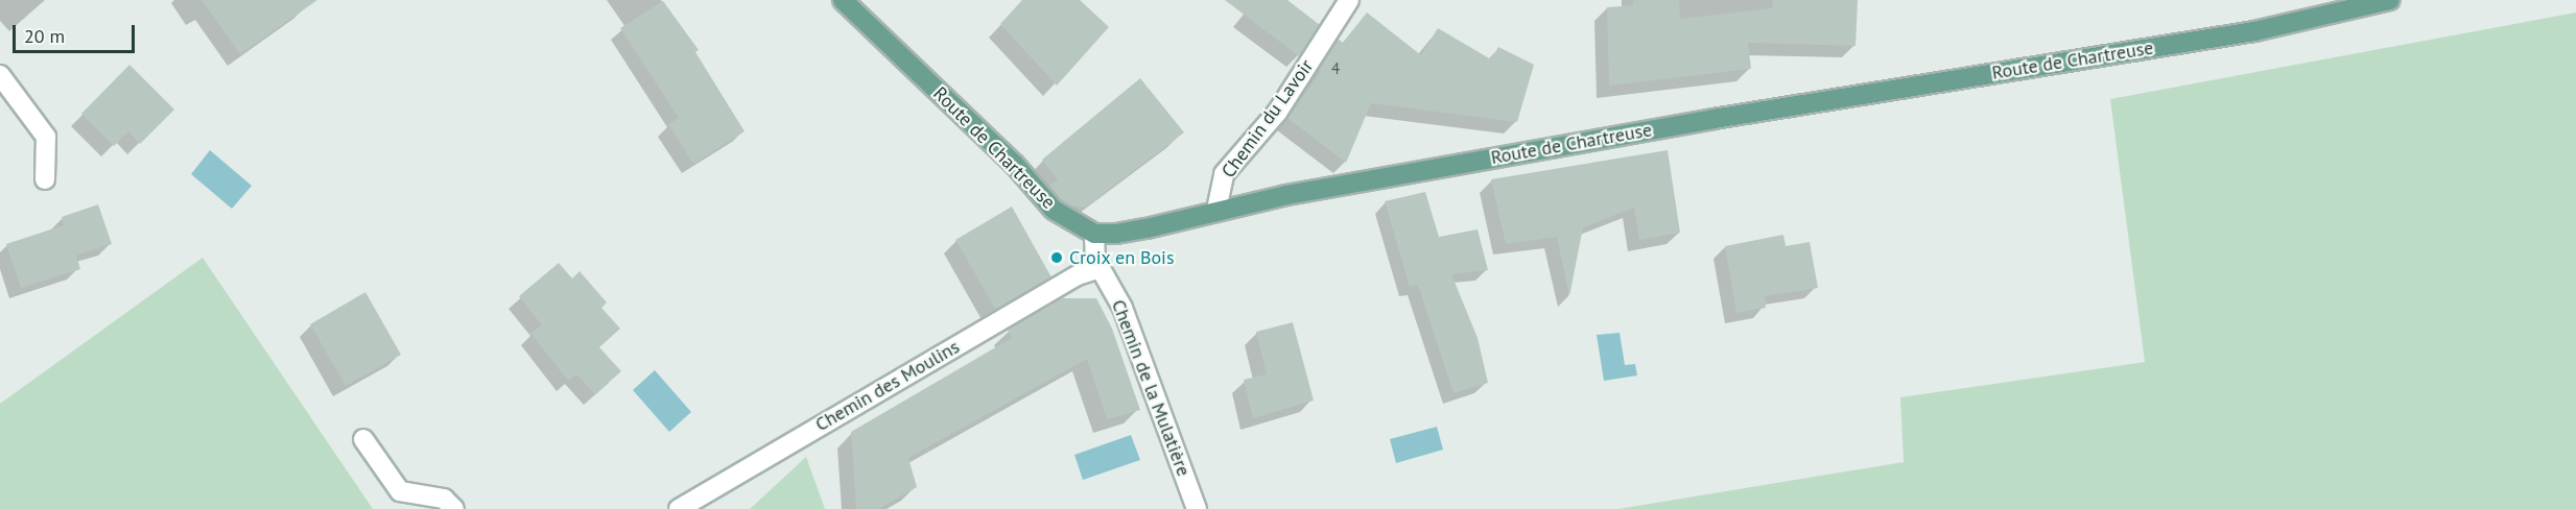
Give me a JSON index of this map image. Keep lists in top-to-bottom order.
{
  "streets": {
    "main road": ["Route de Chartreuse"],
    "street": ["Chemin du Lavoir", "Chemin des Moulins", "Chemin de la Mulatière"]
  },
  "crossings": [
    ["Route de Chartreuse", "Chemin du Lavoir"],
    ["Route de Chartreuse", "Chemin de la Mulatière"],
    ["Chemin des Moulins", "Chemin de la Mulatière"]
  ],
  "places": ["Croix en Bois"],
  "house_numbers": ["4"],
  "scale_bar": "20 m"
}
